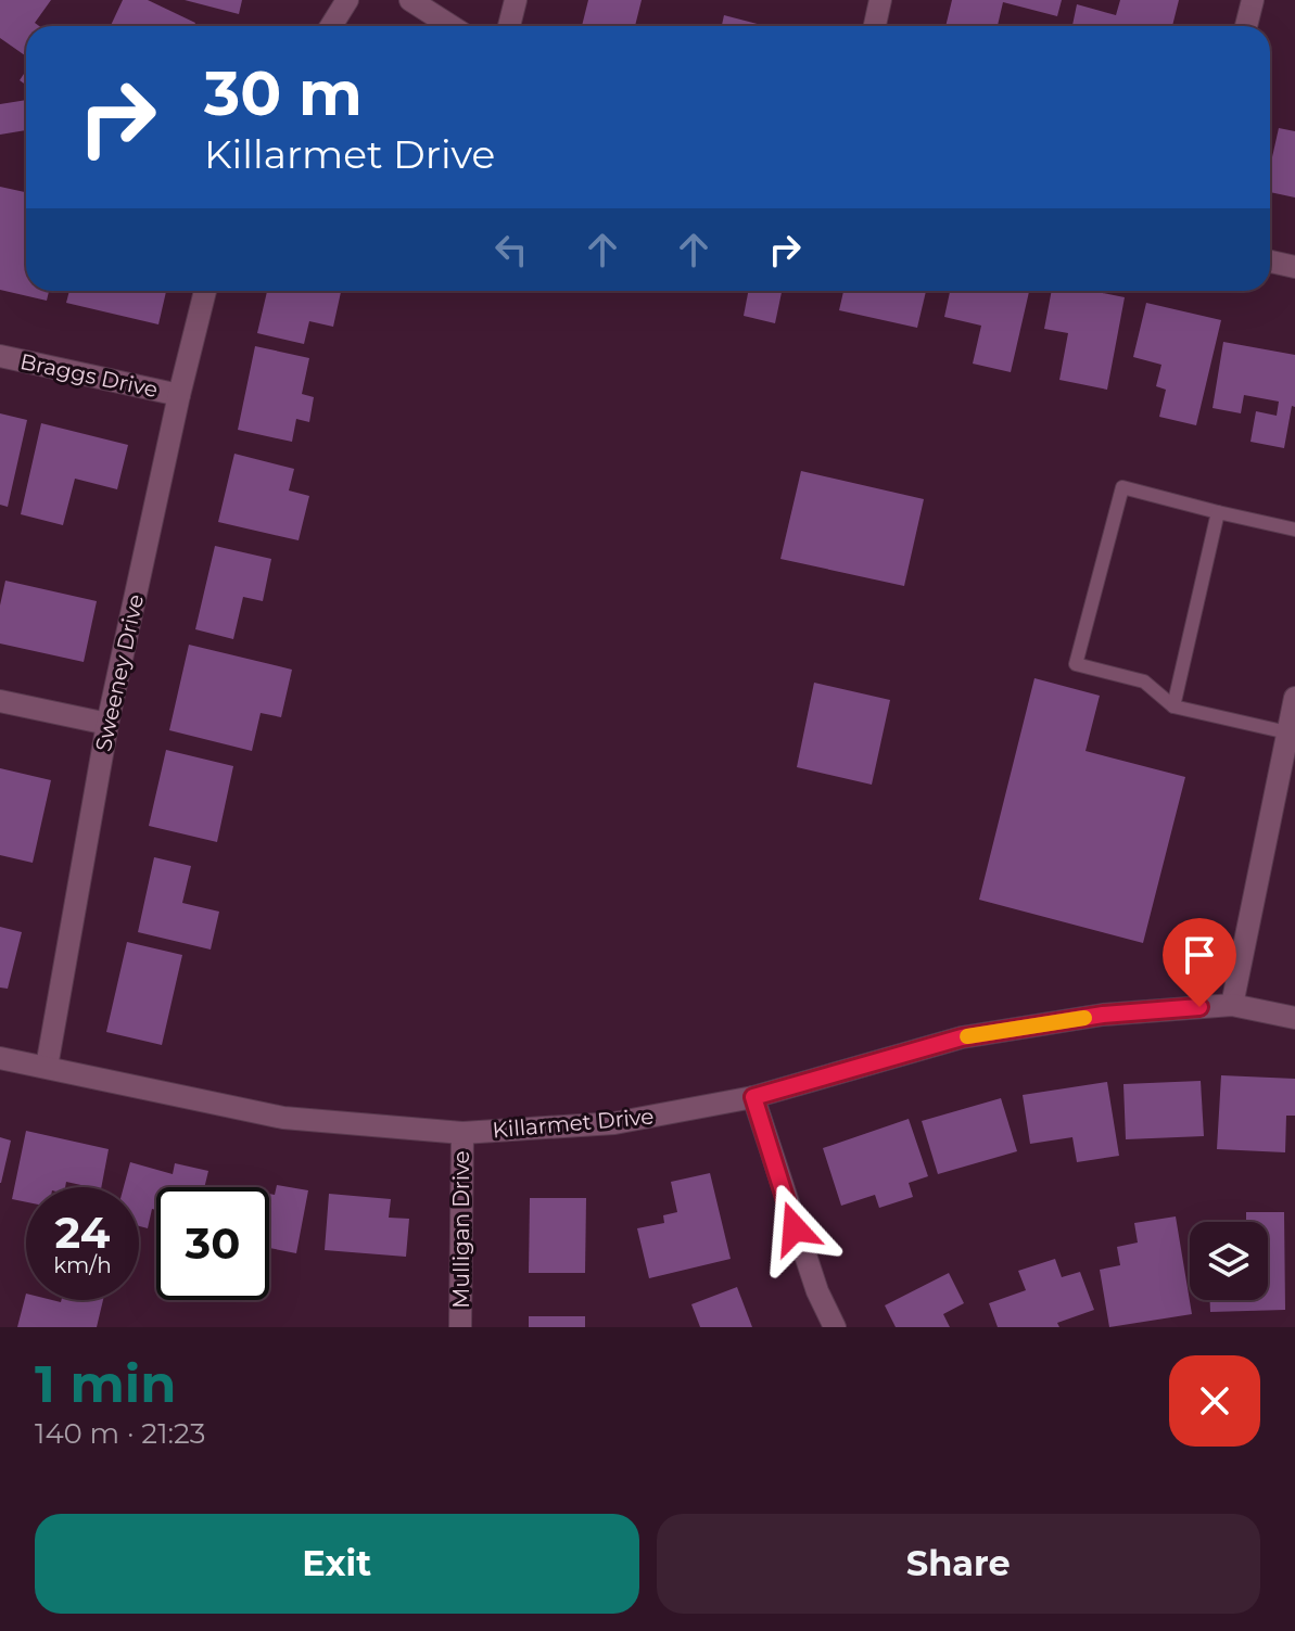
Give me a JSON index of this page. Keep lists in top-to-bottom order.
{
  "streets": {
    "street": [
      "Braggs Drive",
      "Sweeney Drive",
      "Killarmet Drive",
      "Mulligan Drive"
    ]
  },
  "crossings": [
    ["Braggs Drive", "Sweeney Drive"],
    ["Sweeney Drive", "Killarmet Drive"],
    ["Killarmet Drive", "Mulligan Drive"]
  ],
  "page": {
    "turn": ["30 m", "Killarmet Drive"],
    "speed": "24 km/h",
    "limit": "30",
    "heading": ["1 min", "140 m · 21:23"],
    "buttons": ["Exit", "Share"]
  }
}
